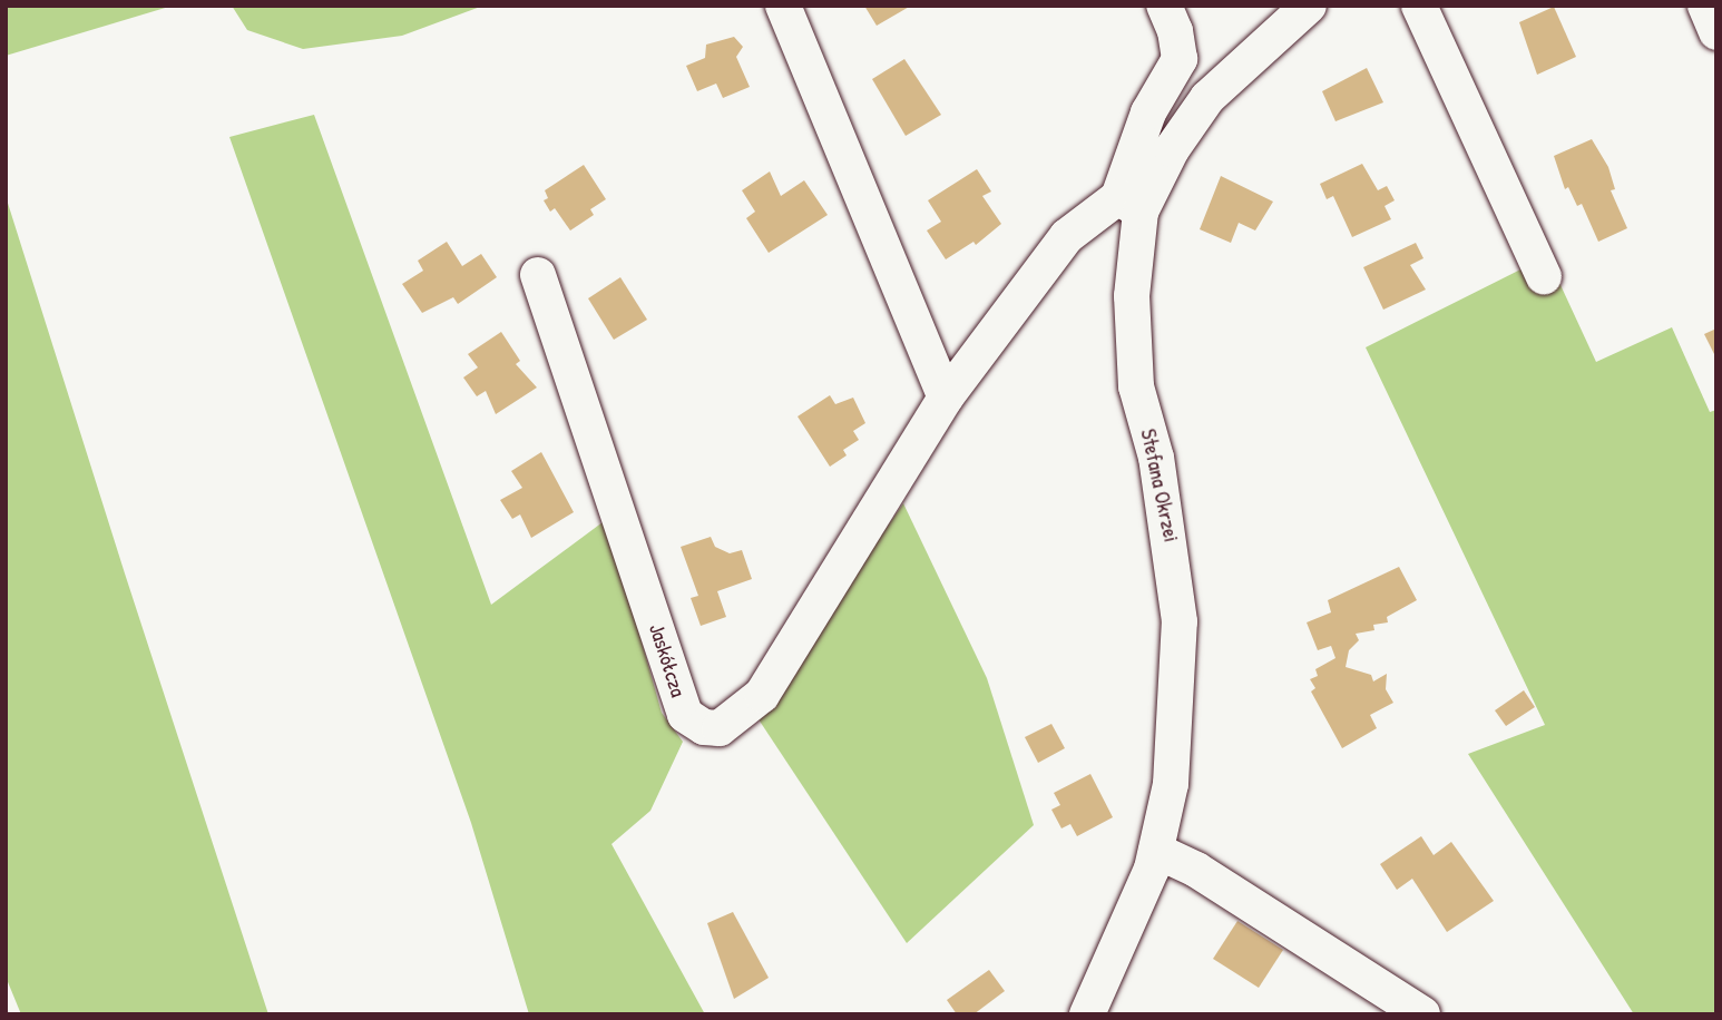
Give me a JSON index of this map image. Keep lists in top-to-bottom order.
{
  "streets": {
    "street": ["Stefana Okrzei", "Jaskółcza"]
  },
  "crossings": [
    ["Stefana Okrzei", "Jaskółcza"]
  ]
}
